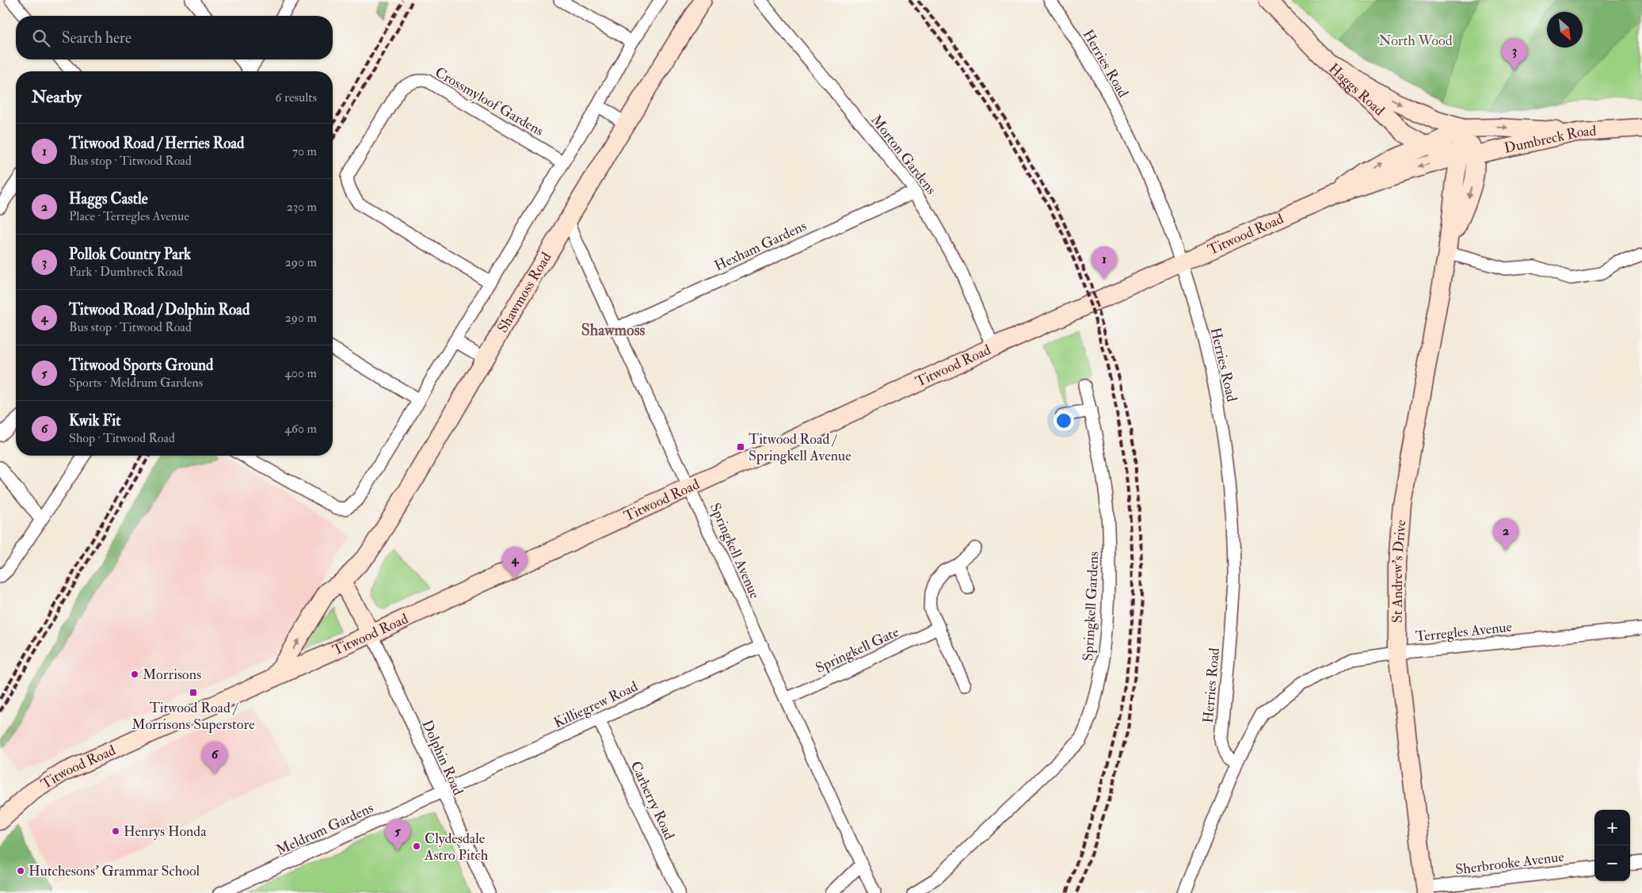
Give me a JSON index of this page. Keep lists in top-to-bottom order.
{
  "streets": {
    "main road": [
      "Haggs Road",
      "Dumbreck Road",
      "Titwood Road",
      "Shawmoss Road",
      "St Andrew's Drive"
    ],
    "street": [
      "Herries Road",
      "Crossmyloof Gardens",
      "Morton Gardens",
      "Hexham Gardens",
      "Springkell Avenue",
      "Springkell Gardens",
      "Terregles Avenue",
      "Springkell Gate",
      "Killiegrew Road",
      "Dolphin Road",
      "Carberry Road",
      "Meldrum Gardens",
      "Sherbrooke Avenue"
    ]
  },
  "crossings": [
    ["Herries Road", "Titwood Road"],
    ["Herries Road", "Terregles Avenue"],
    ["Haggs Road", "Dumbreck Road"],
    ["Haggs Road", "Titwood Road"],
    ["Haggs Road", "St Andrew's Drive"],
    ["Dumbreck Road", "Titwood Road"],
    ["Dumbreck Road", "St Andrew's Drive"],
    ["Morton Gardens", "Titwood Road"],
    ["Morton Gardens", "Hexham Gardens"],
    ["Titwood Road", "Shawmoss Road"],
    ["Titwood Road", "Springkell Avenue"],
    ["Titwood Road", "St Andrew's Drive"],
    ["Titwood Road", "Dolphin Road"],
    ["Hexham Gardens", "Springkell Avenue"],
    ["Shawmoss Road", "Springkell Avenue"],
    ["Springkell Avenue", "Springkell Gate"],
    ["Springkell Avenue", "Killiegrew Road"],
    ["St Andrew's Drive", "Terregles Avenue"],
    ["St Andrew's Drive", "Sherbrooke Avenue"],
    ["Killiegrew Road", "Dolphin Road"],
    ["Killiegrew Road", "Carberry Road"],
    ["Killiegrew Road", "Meldrum Gardens"],
    ["Dolphin Road", "Meldrum Gardens"]
  ],
  "districts": ["Shawmoss"],
  "parks": ["North Wood"],
  "places": {
    "transit": ["Titwood Road / Springkell Avenue", "Titwood Road / Morrisons Superstore"],
    "other": [
      "Morrisons",
      "Henrys Honda",
      "Clydesdale Astro Pitch",
      "Hutchesons' Grammar School"
    ]
  },
  "north": "bottom right",
  "page": {
    "search": "Search here",
    "pins": [
      "3",
      "1",
      "2",
      "4",
      "6",
      "5"
    ],
    "heading": ["Nearby", "6 results"],
    "list": [
      {
        "mark": "1",
        "name": "Titwood Road / Herries Road",
        "note": "Bus stop · Titwood Road",
        "value": "70 m"
      },
      {
        "mark": "2",
        "name": "Haggs Castle",
        "note": "Place · Terregles Avenue",
        "value": "230 m"
      },
      {
        "mark": "3",
        "name": "Pollok Country Park",
        "note": "Park · Dumbreck Road",
        "value": "290 m"
      },
      {
        "mark": "4",
        "name": "Titwood Road / Dolphin Road",
        "note": "Bus stop · Titwood Road",
        "value": "290 m"
      },
      {
        "mark": "5",
        "name": "Titwood Sports Ground",
        "note": "Sports · Meldrum Gardens",
        "value": "400 m"
      },
      {
        "mark": "6",
        "name": "Kwik Fit",
        "note": "Shop · Titwood Road",
        "value": "460 m"
      }
    ],
    "map_buttons": ["+", "−"]
  }
}
